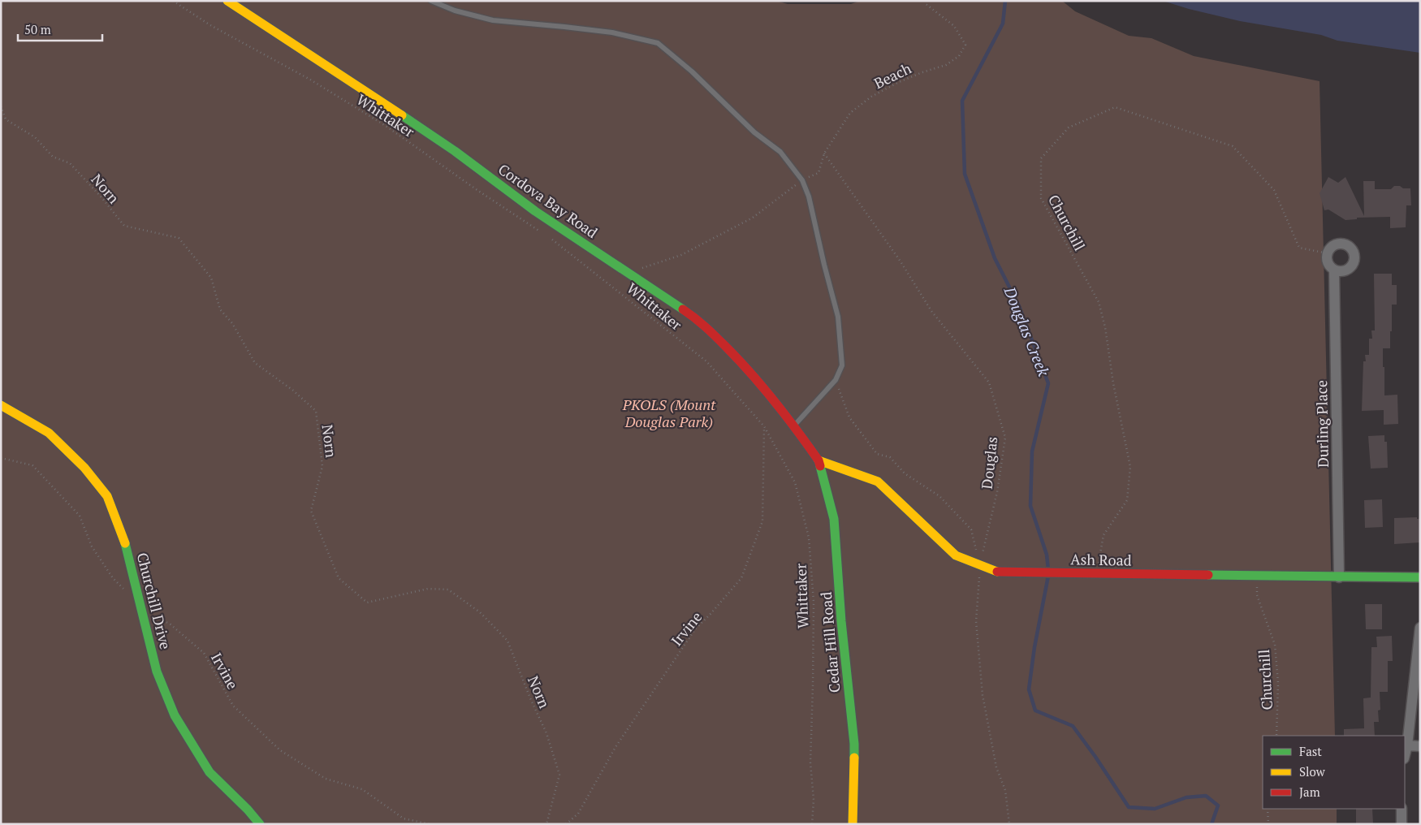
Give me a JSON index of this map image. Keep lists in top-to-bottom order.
{
  "streets": {
    "main road": [
      "Cordova Bay Road",
      "Ash Road",
      "Churchill Drive",
      "Cedar Hill Road"
    ],
    "street": ["Durling Place"],
    "path": [
      "Beach",
      "Whittaker",
      "Norn",
      "Churchill",
      "Douglas",
      "Irvine"
    ]
  },
  "crossings": [
    ["Beach", "Cordova Bay Road"],
    ["Beach", "Douglas"],
    ["Whittaker", "Irvine"],
    ["Cordova Bay Road", "Ash Road"],
    ["Cordova Bay Road", "Cedar Hill Road"],
    ["Churchill", "Durling Place"],
    ["Churchill", "Ash Road"],
    ["Durling Place", "Ash Road"],
    ["Douglas", "Ash Road"],
    ["Ash Road", "Cedar Hill Road"],
    ["Churchill Drive", "Irvine"]
  ],
  "water": ["Douglas Creek"],
  "parks": ["PKOLS (Mount Douglas Park)"],
  "legend": ["Fast", "Slow", "Jam"],
  "scale_bar": "50 m"
}
